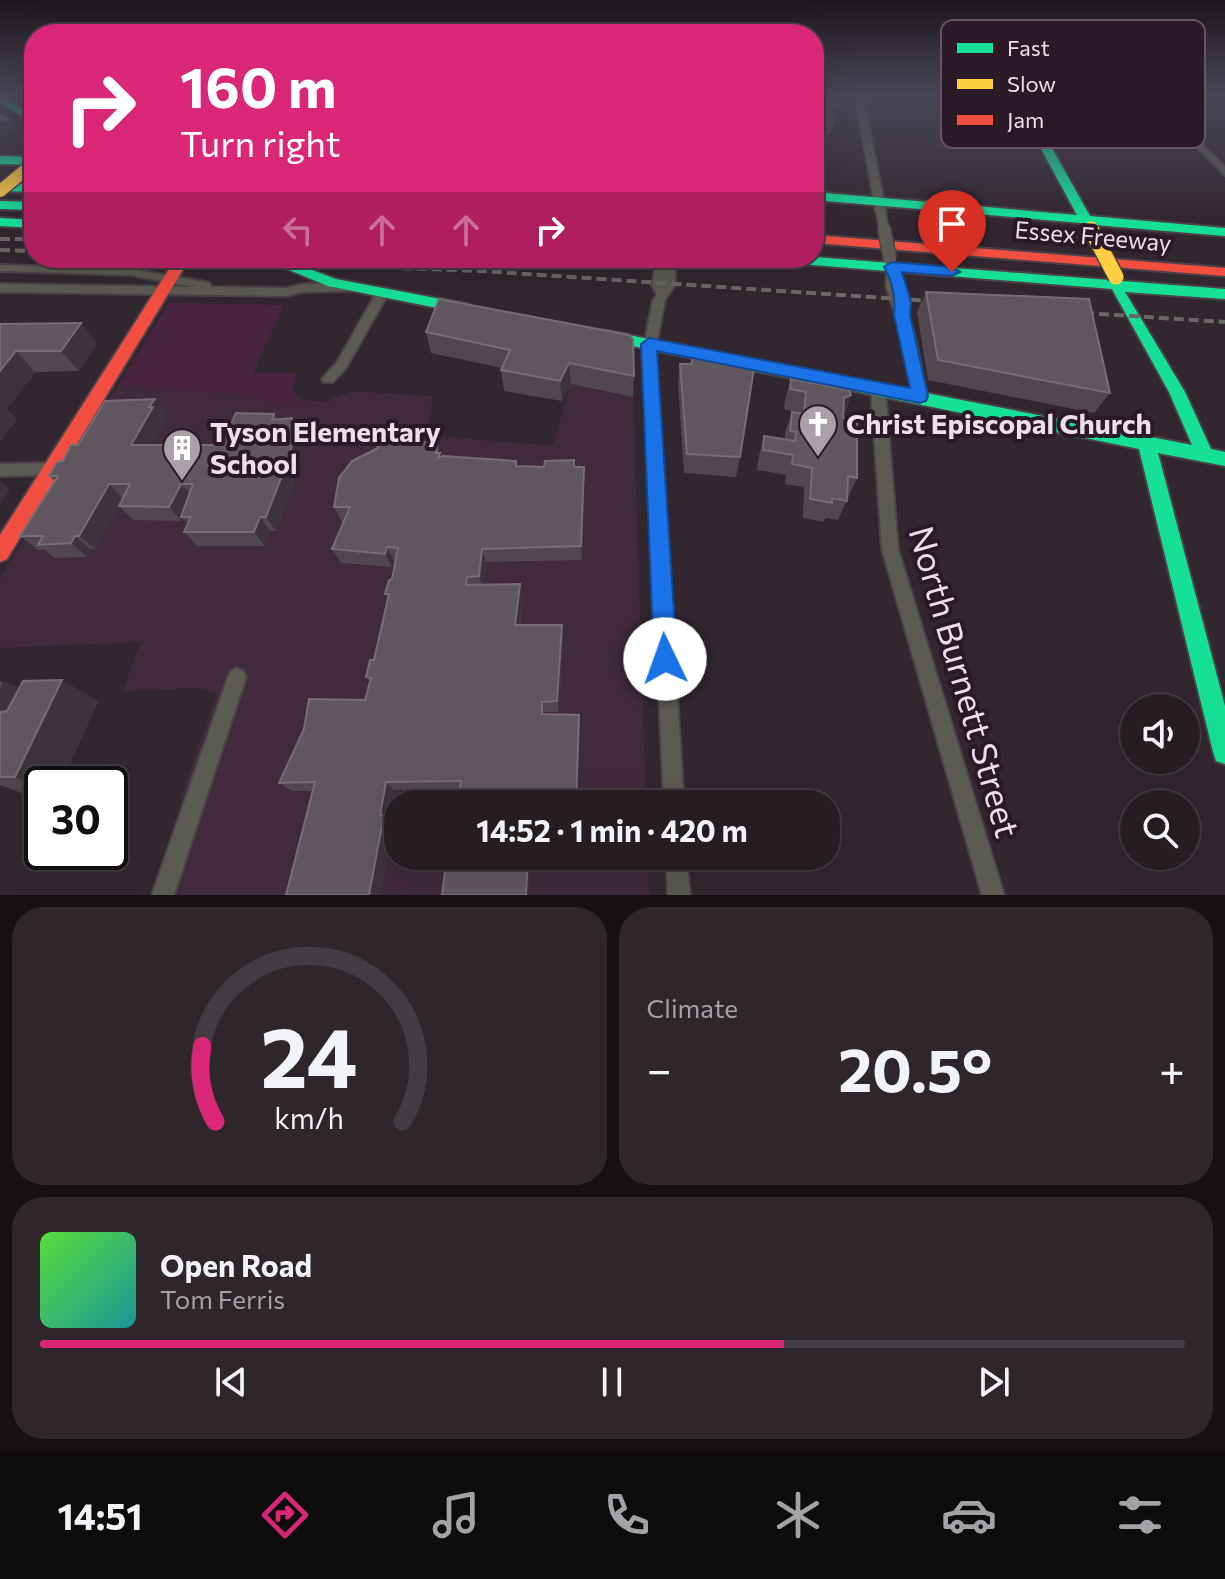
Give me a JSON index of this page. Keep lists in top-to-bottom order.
{
  "streets": {
    "main road": ["Essex Freeway"],
    "street": ["North Burnett Street"]
  },
  "places": {
    "church": ["Christ Episcopal Church"],
    "building": ["Tyson Elementary School"]
  },
  "legend": ["Fast", "Slow", "Jam"],
  "page": {
    "turn": ["160 m", "Turn right"],
    "limit": "30",
    "trip": "14:52 · 1 min · 420 m",
    "tile": "Climate",
    "heat": ["−", "20.5°", "+"],
    "song": ["Open Road", "Tom Ferris"],
    "tabs": "14:51",
    "gauge": ["24", "km/h"]
  }
}
